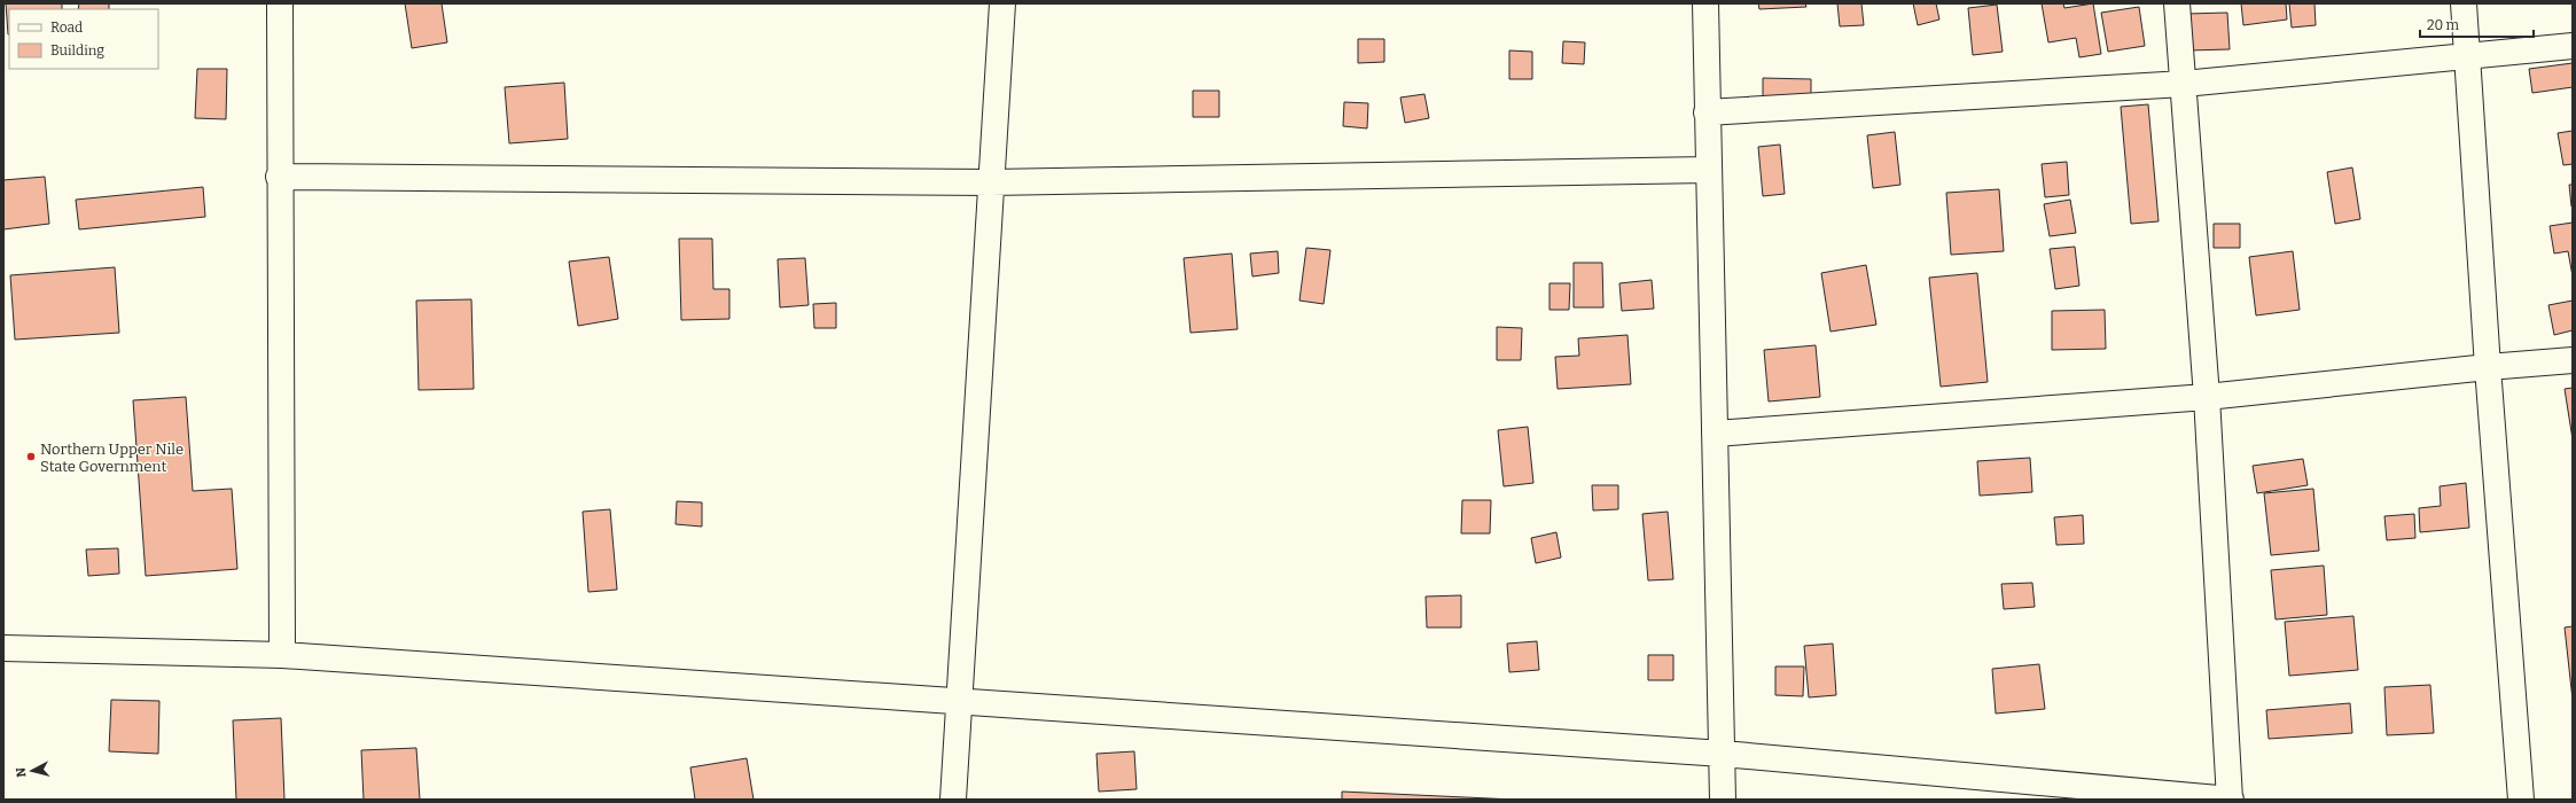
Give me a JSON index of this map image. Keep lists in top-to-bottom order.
{
  "places": ["Northern Upper Nile State Government"],
  "legend": ["Road", "Building"],
  "scale_bar": "20 m",
  "north": "left"
}
